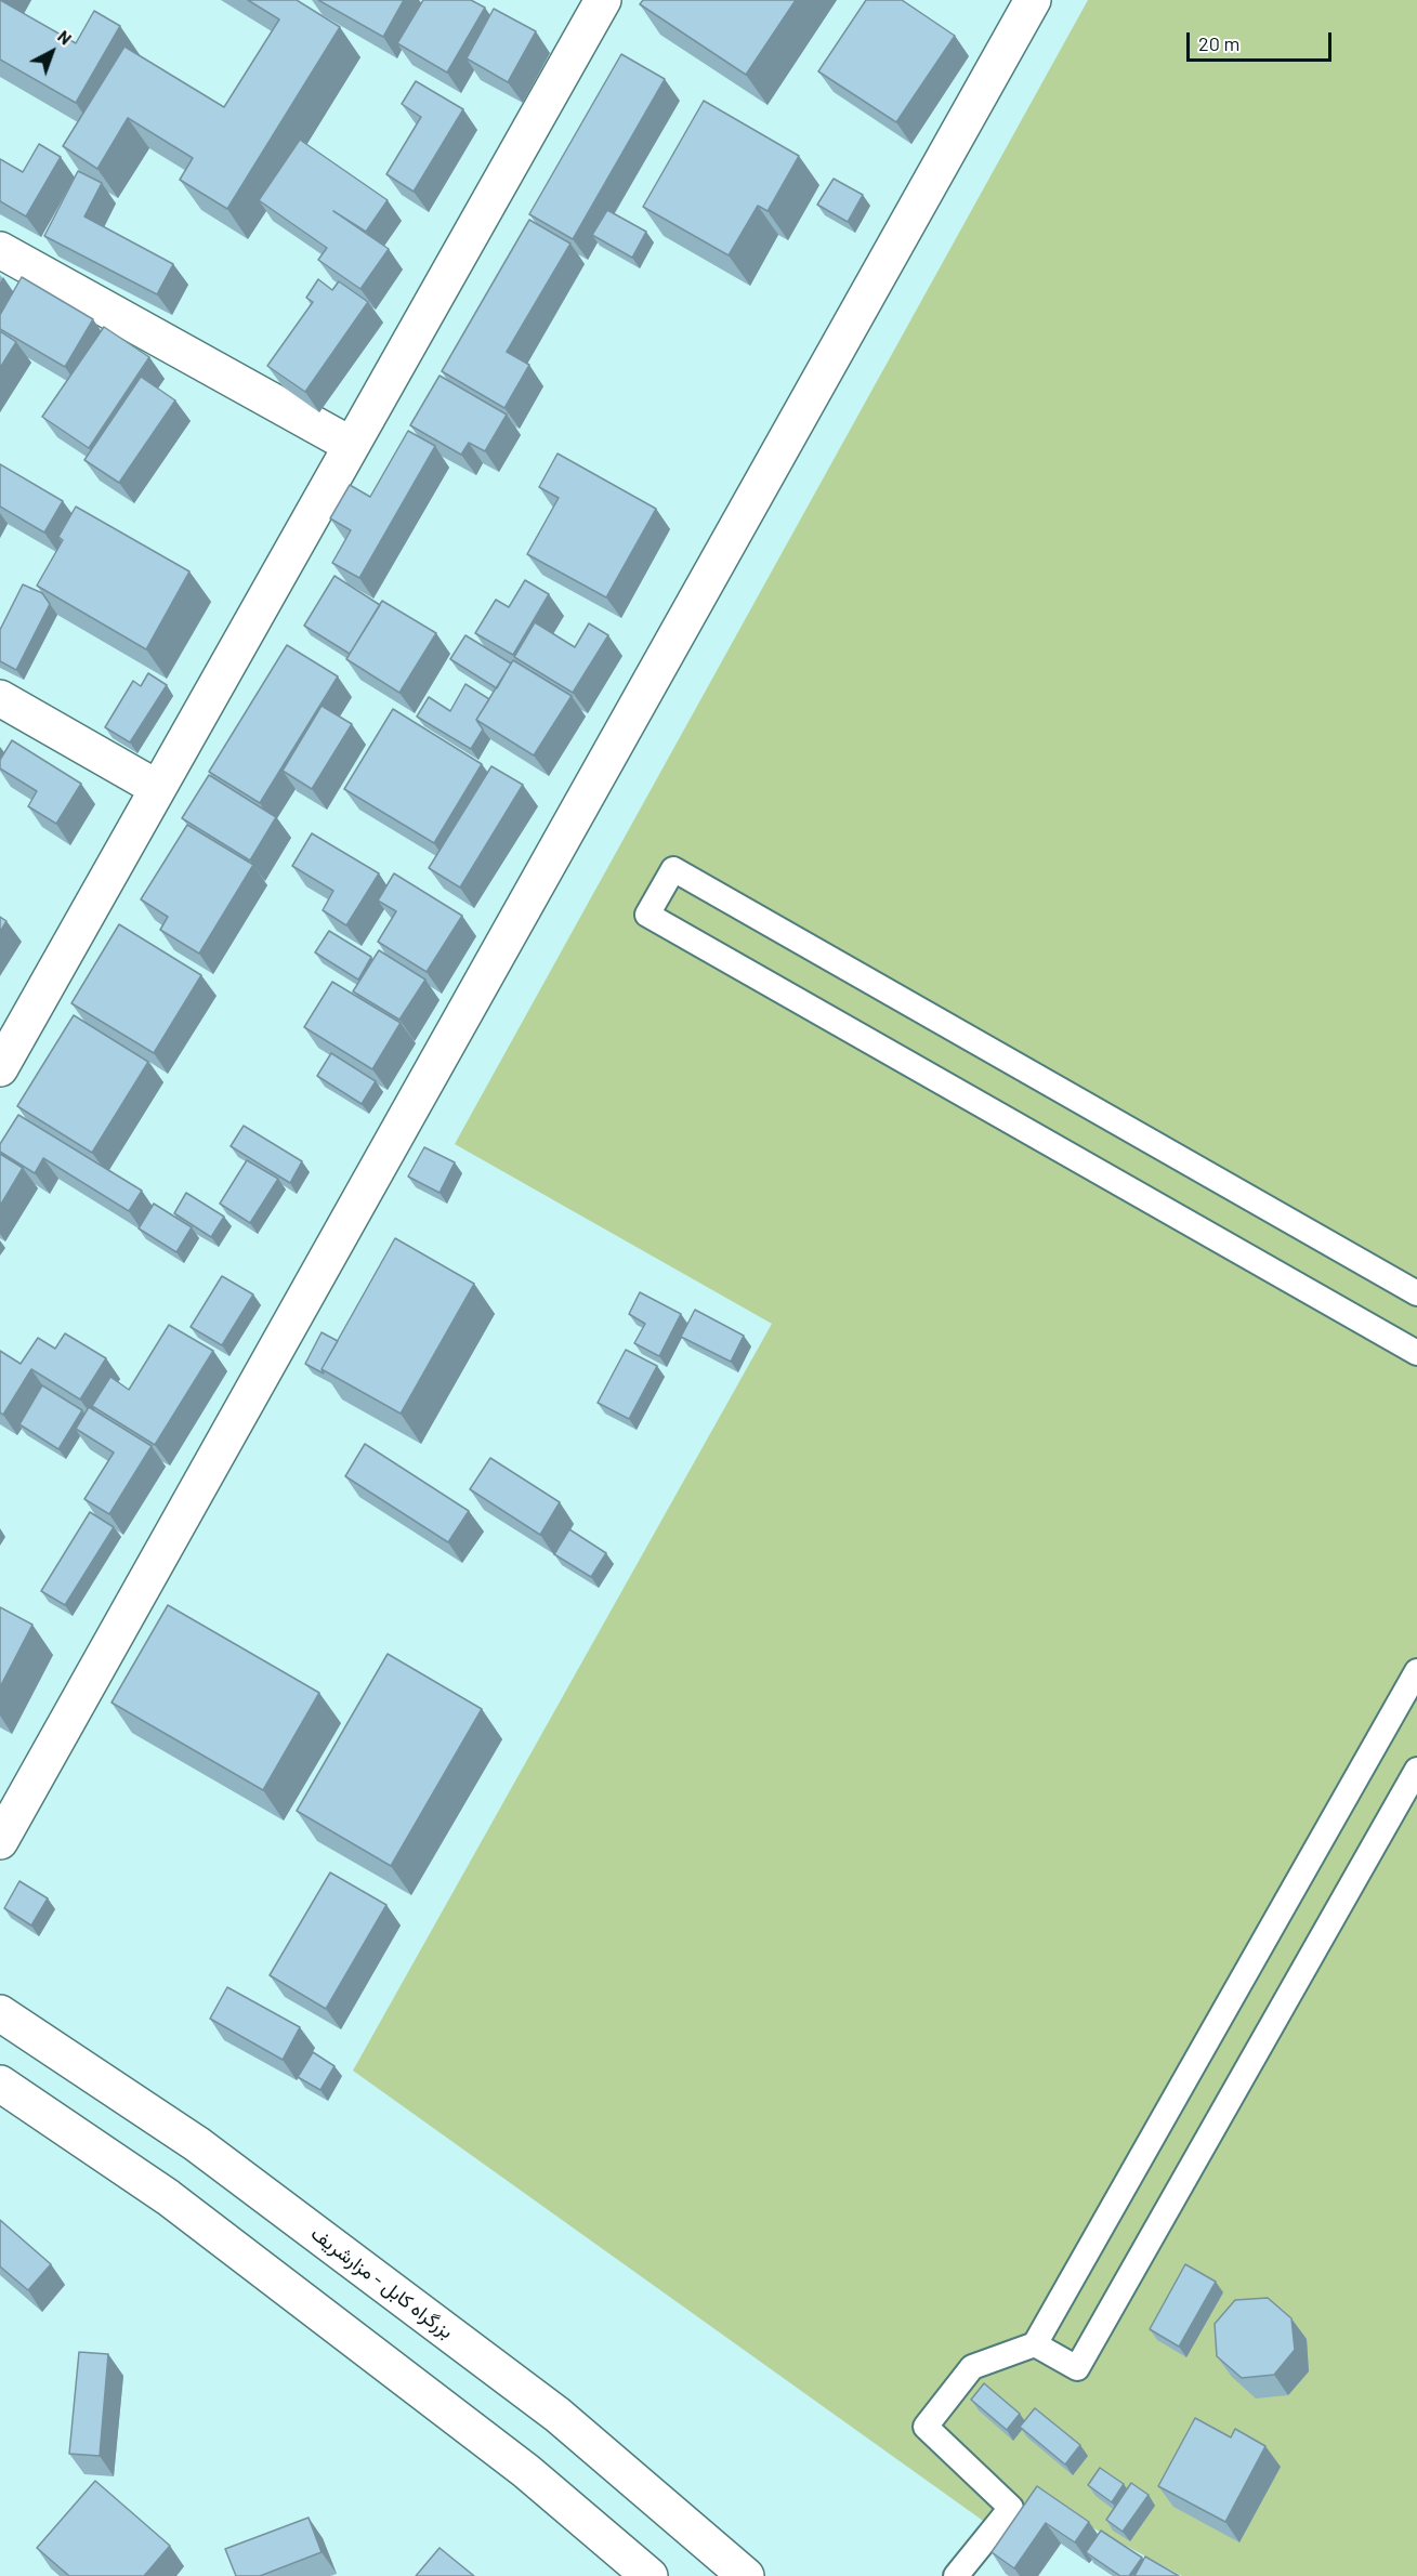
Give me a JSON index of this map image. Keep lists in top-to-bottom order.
{
  "streets": {
    "main road": ["بزرگراه کابل - مزارشریف"]
  },
  "scale_bar": "20 m",
  "north": "top right"
}
